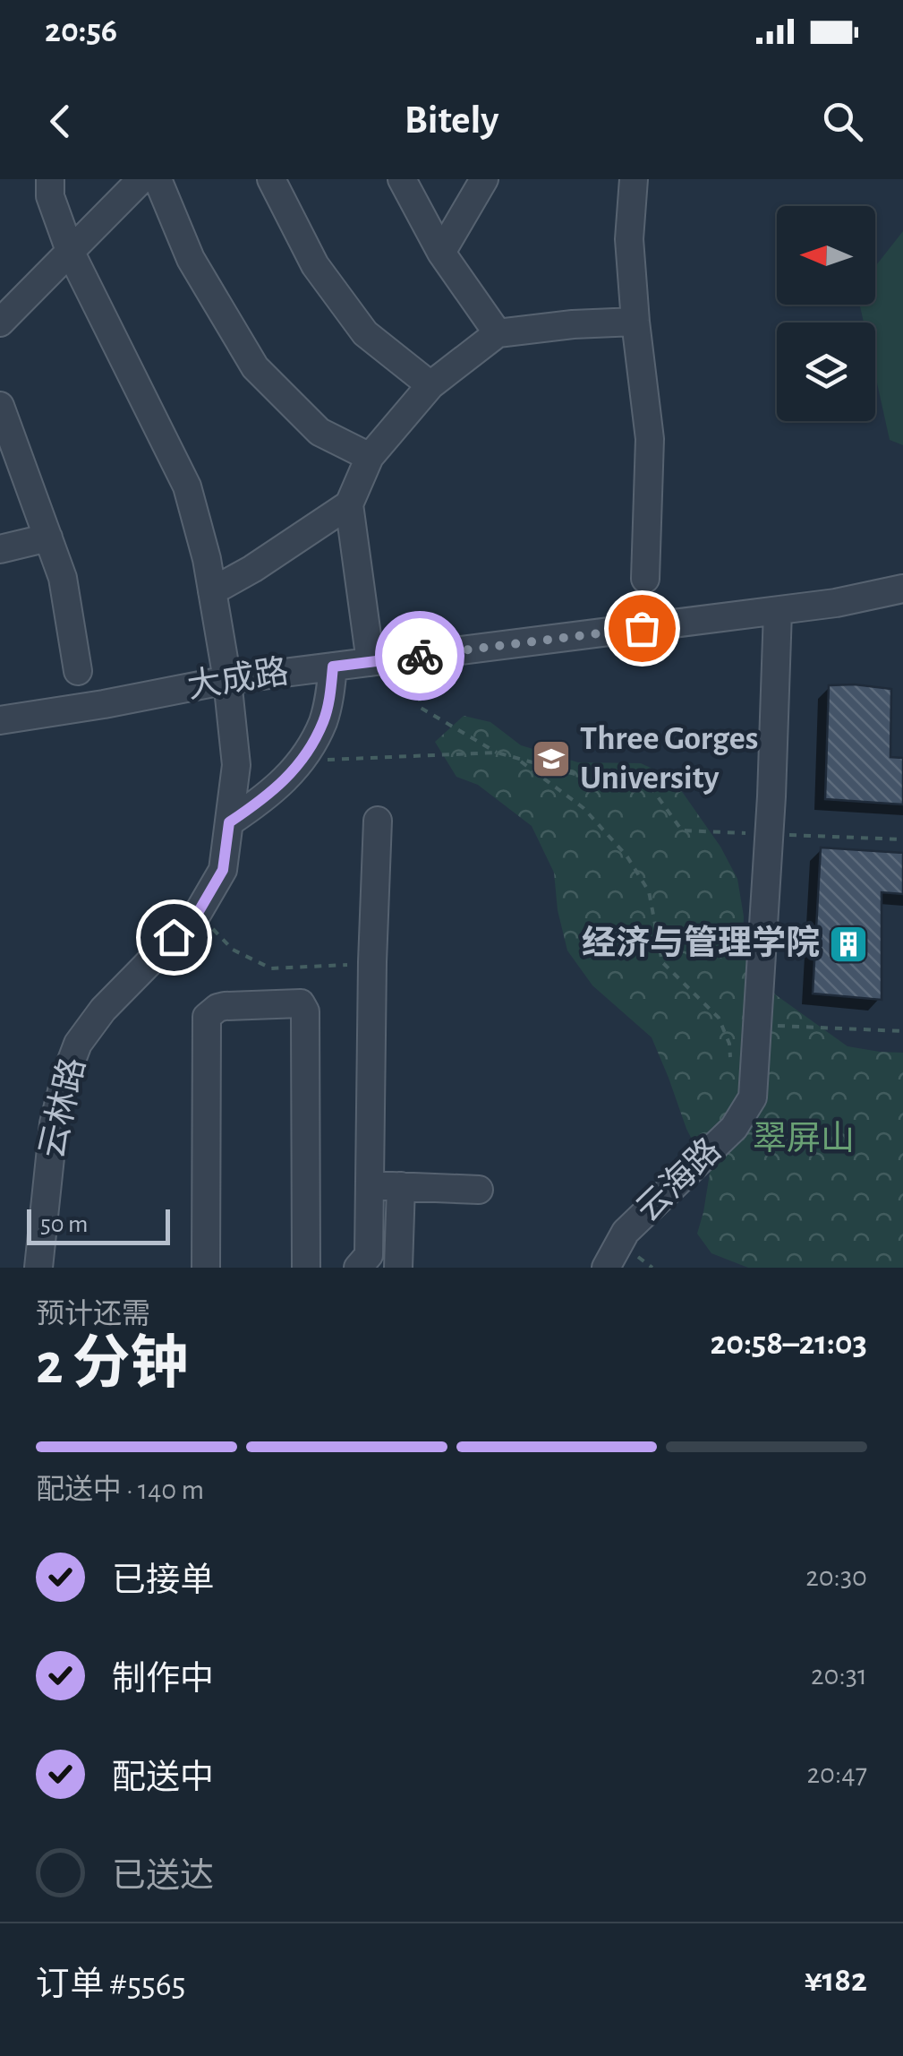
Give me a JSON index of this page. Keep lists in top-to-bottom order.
{
  "streets": {
    "street": ["大成路", "云林路", "云海路"]
  },
  "crossings": [
    ["大成路", "云林路"],
    ["大成路", "云海路"]
  ],
  "parks": ["翠屏山"],
  "places": {
    "school or university": ["Three Gorges University"],
    "building": ["经济与管理学院"]
  },
  "scale_bar": "50 m",
  "north": "left",
  "page": {
    "status": "20:56",
    "header": "Bitely",
    "scale": "50 m",
    "heading": ["2 分钟", "预计还需", "20:58–21:03"],
    "panel": ["订单 #5565", "¥182"],
    "bar": "配送中 · 140 m",
    "list": [
      ["已接单", "20:30"],
      ["制作中", "20:31"],
      ["配送中", "20:47"],
      "已送达"
    ]
  }
}
